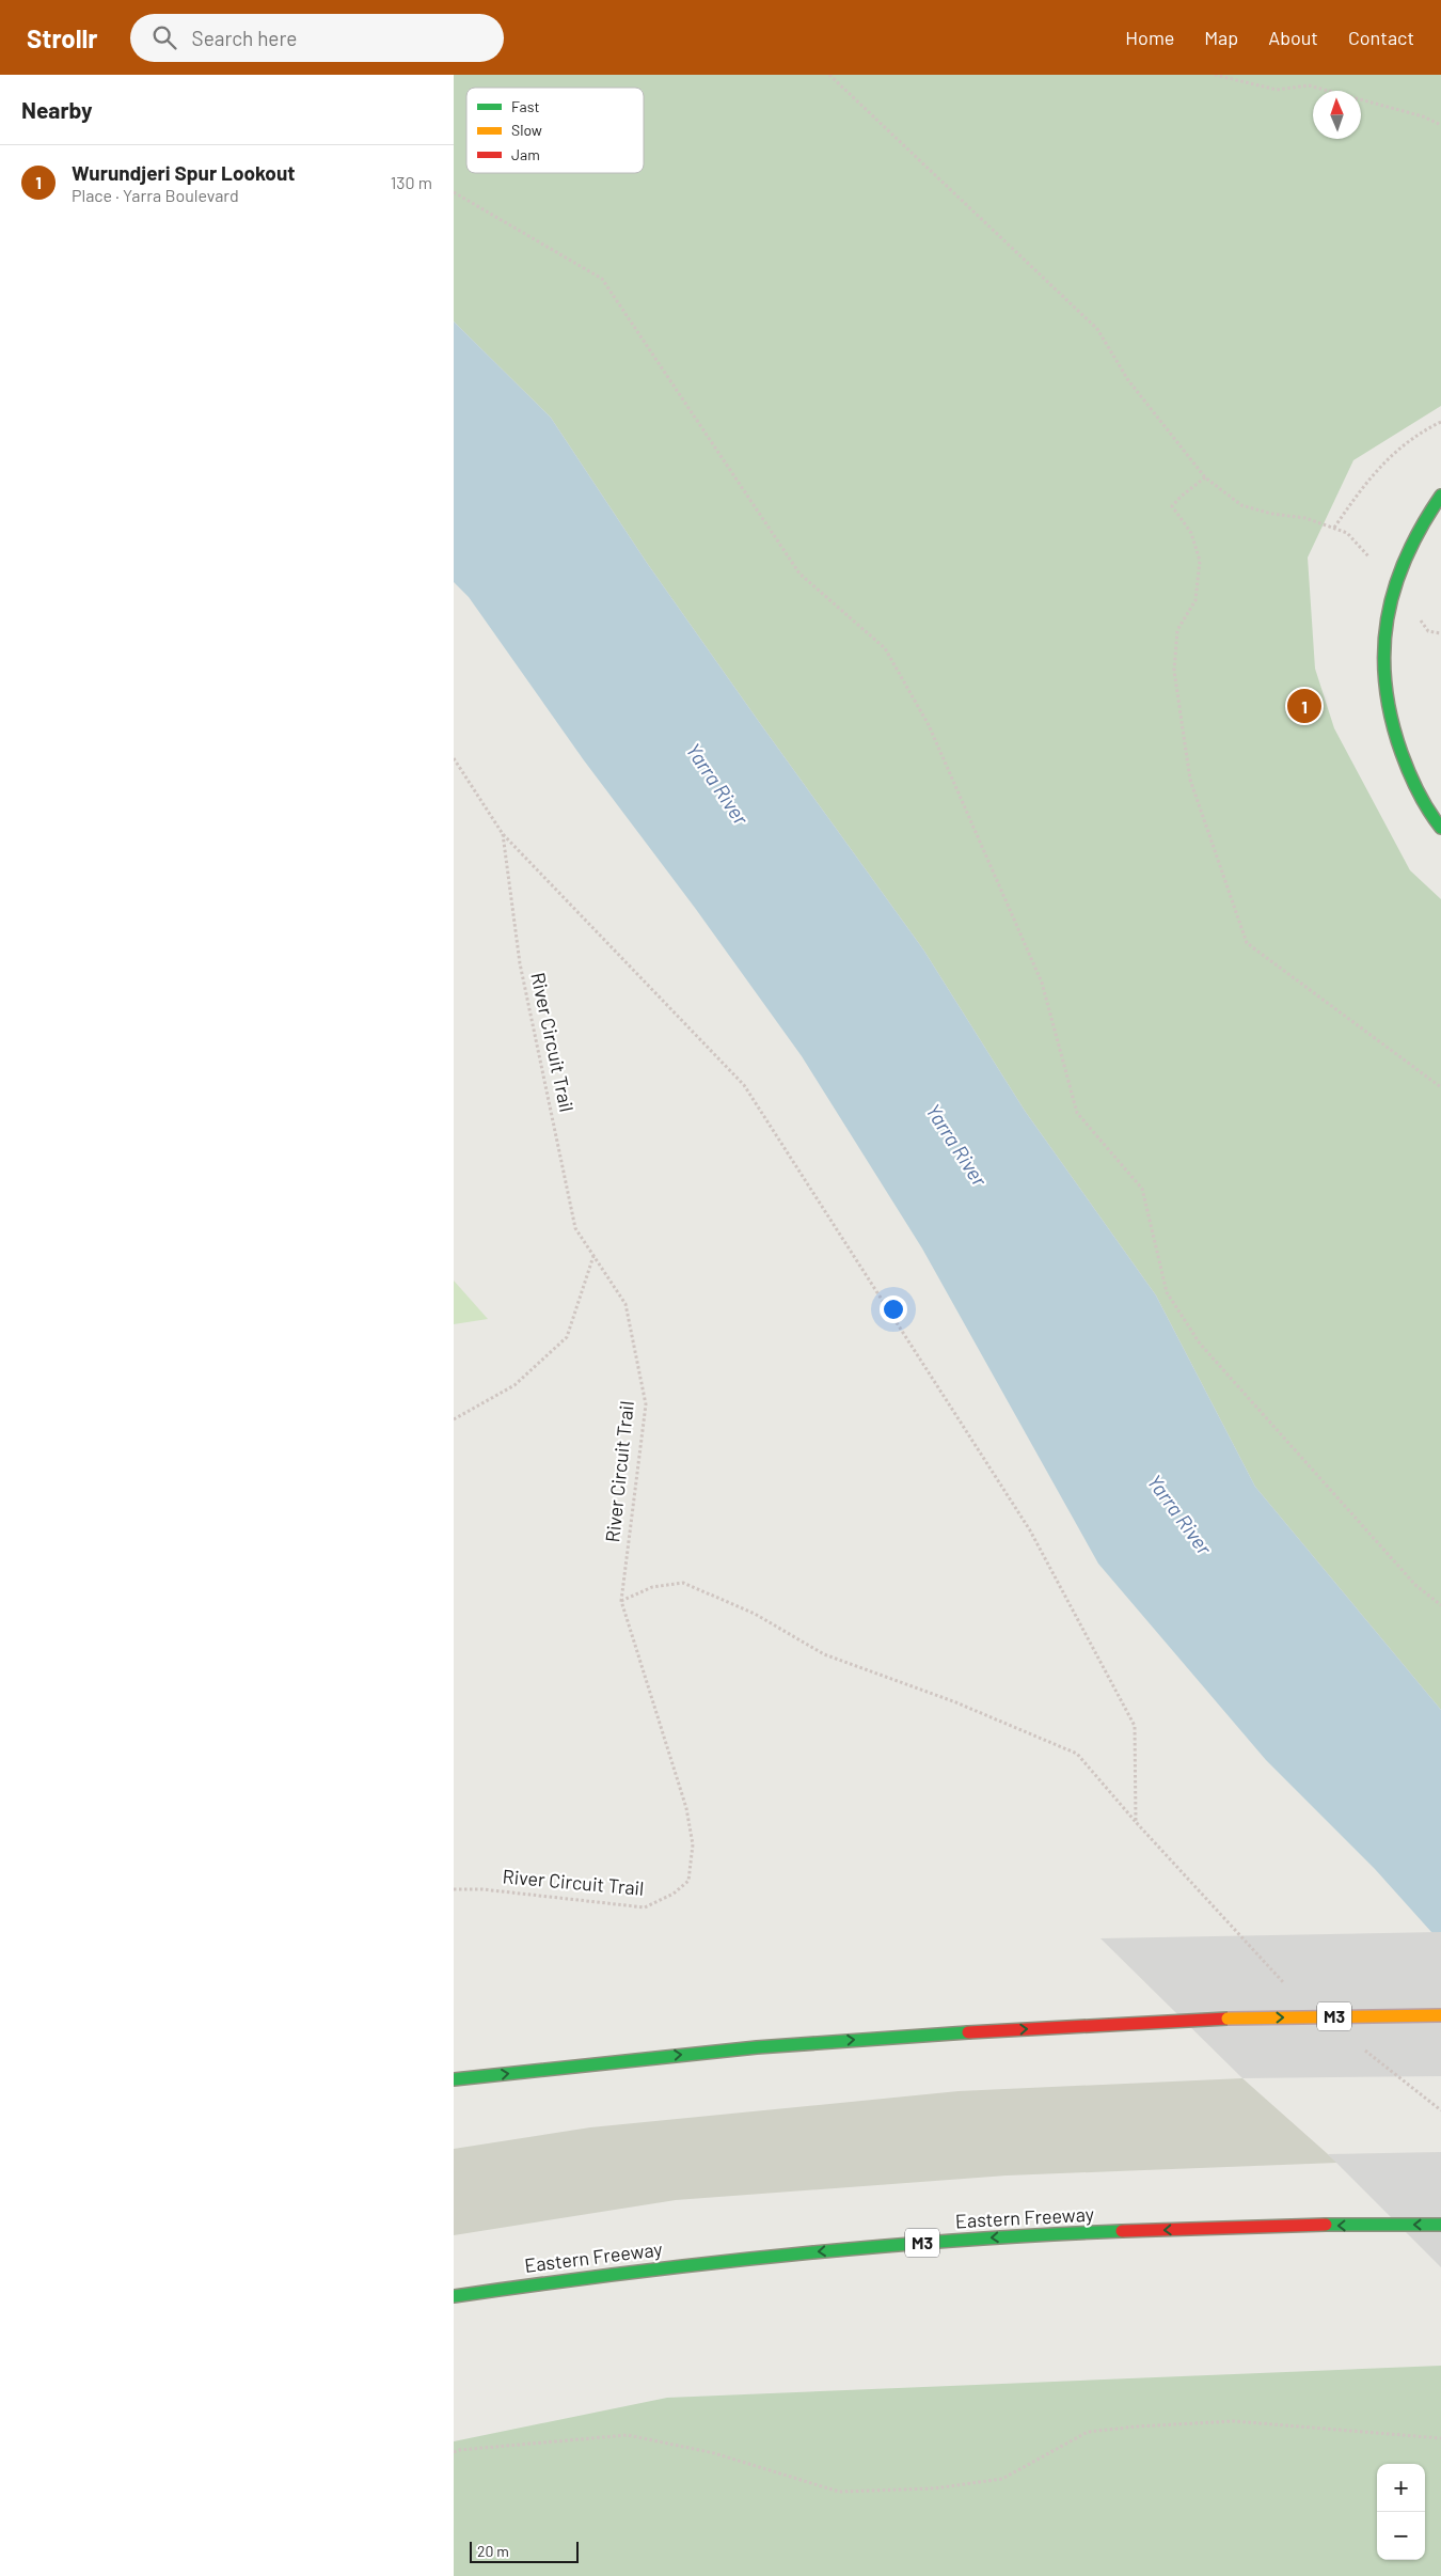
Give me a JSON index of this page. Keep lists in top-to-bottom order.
{
  "streets": {
    "main road": ["M3", "Eastern Freeway"],
    "path": ["River Circuit Trail"]
  },
  "one_way": ["Eastern Freeway"],
  "water": ["Yarra River"],
  "legend": ["Fast", "Slow", "Jam"],
  "scale_bar": "20 m",
  "north": "top",
  "page": {
    "header": "Strollr",
    "search": "Search here",
    "nav": [
      "Home",
      "Map",
      "About",
      "Contact"
    ],
    "heading": "Nearby",
    "list": [
      {
        "mark": "1",
        "name": "Wurundjeri Spur Lookout",
        "note": "Place · Yarra Boulevard",
        "value": "130 m"
      }
    ],
    "pins": "1",
    "map_buttons": ["+", "−"],
    "scale": "20 m"
  }
}
